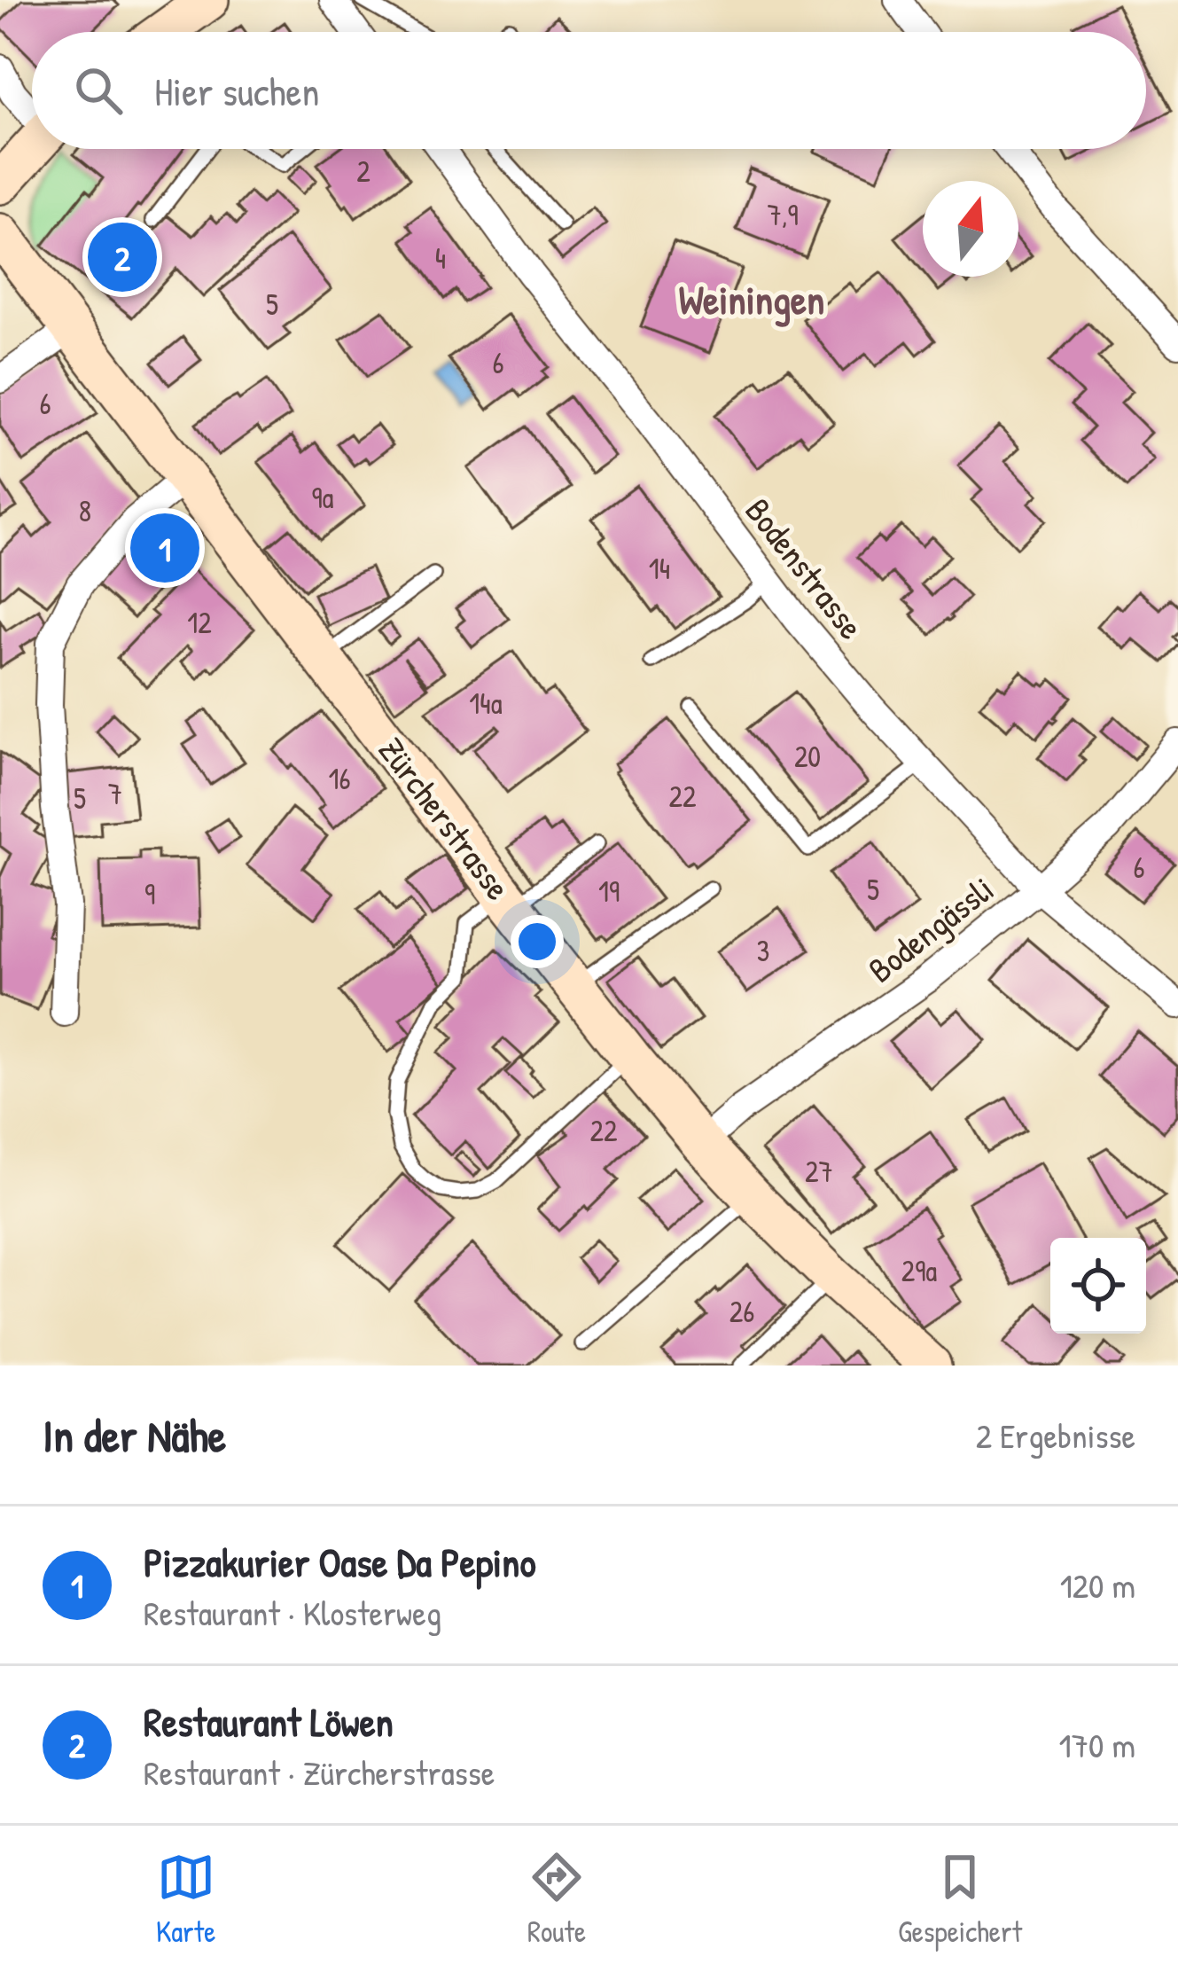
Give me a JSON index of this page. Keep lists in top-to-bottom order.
{
  "streets": {
    "street": ["Bodenstrasse", "Zürcherstrasse", "Bodengässli"]
  },
  "crossings": [
    ["Bodenstrasse", "Bodengässli"],
    ["Zürcherstrasse", "Bodengässli"]
  ],
  "districts": ["Weiningen"],
  "house_numbers": [
    "2",
    "7,9",
    "4",
    "5",
    "6",
    "6",
    "9a",
    "8",
    "14",
    "12",
    "14a",
    "20",
    "16",
    "7",
    "22",
    "5",
    "6",
    "5",
    "19",
    "9",
    "3",
    "22",
    "27",
    "29a",
    "26"
  ],
  "north": "top",
  "page": {
    "search": "Hier suchen",
    "pins": ["2", "1"],
    "heading": ["In der Nähe", "2 Ergebnisse"],
    "list": [
      {
        "mark": "1",
        "name": "Pizzakurier Oase Da Pepino",
        "note": "Restaurant · Klosterweg",
        "value": "120 m"
      },
      {
        "mark": "2",
        "name": "Restaurant Löwen",
        "note": "Restaurant · Zürcherstrasse",
        "value": "170 m"
      }
    ],
    "nav": ["Karte", "Route", "Gespeichert"]
  }
}
